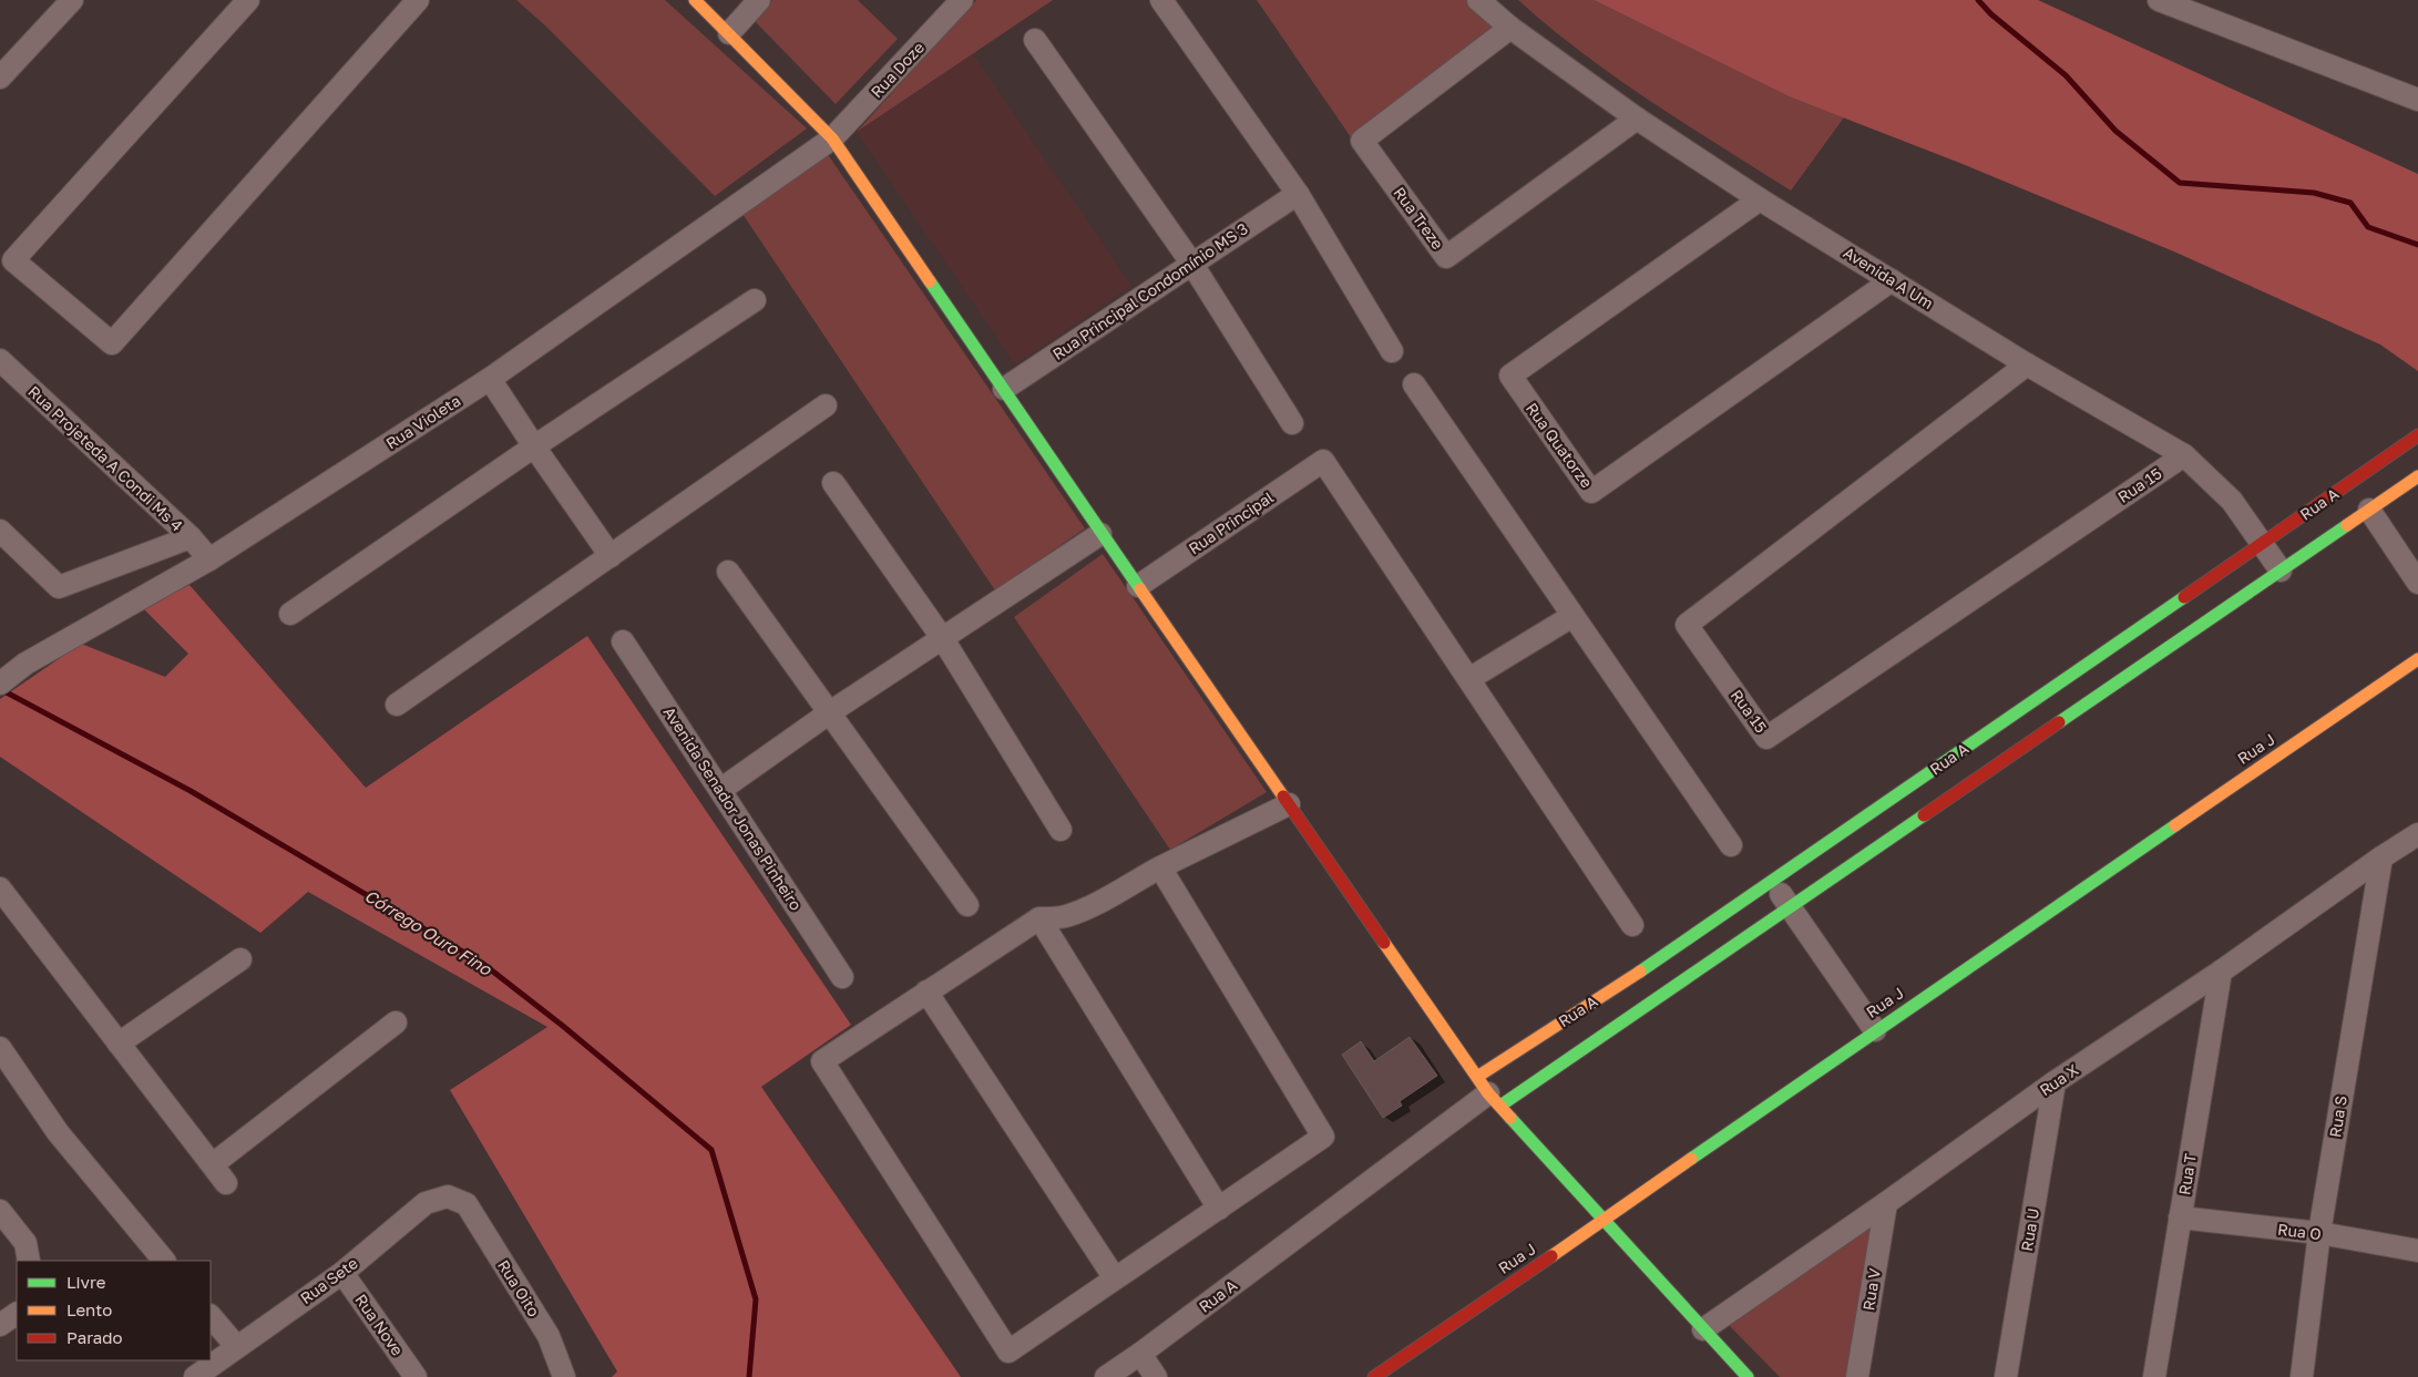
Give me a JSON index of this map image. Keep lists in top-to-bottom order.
{
  "streets": {
    "street": [
      "Rua Doze",
      "Rua Treze",
      "Avenida A Um",
      "Rua Principal Condomínio MS 3",
      "Rua Violeta",
      "Rua Quatorze",
      "Rua Projeteda A Condi Ms 4",
      "Rua 15",
      "Rua A",
      "Rua Principal",
      "Rua J",
      "Avenida Senador Jonas Pinheiro",
      "Rua X",
      "Rua S",
      "Rua T",
      "Rua U",
      "Rua O",
      "Rua Sete",
      "Rua Oito",
      "Rua V",
      "Rua Nove"
    ]
  },
  "crossings": [
    ["Rua Doze", "Rua Violeta"],
    ["Rua Treze", "Avenida A Um"],
    ["Avenida A Um", "Rua Quatorze"],
    ["Avenida A Um", "Rua 15"],
    ["Avenida A Um", "Rua A"],
    ["Rua Violeta", "Rua Projeteda A Condi Ms 4"],
    ["Rua X", "Rua S"],
    ["Rua X", "Rua T"],
    ["Rua X", "Rua U"],
    ["Rua X", "Rua V"],
    ["Rua S", "Rua O"],
    ["Rua T", "Rua O"],
    ["Rua Sete", "Rua Oito"],
    ["Rua Sete", "Rua Nove"]
  ],
  "water": ["Córrego Ouro Fino"],
  "legend": ["Livre", "Lento", "Parado"]
}
